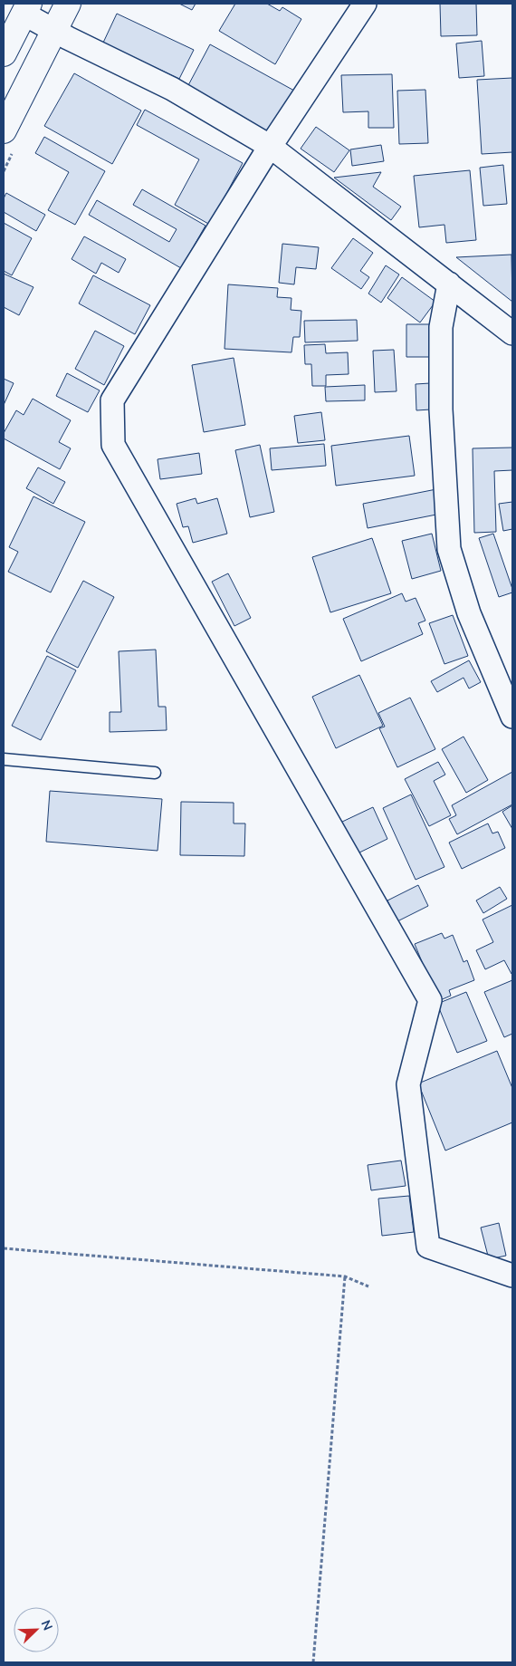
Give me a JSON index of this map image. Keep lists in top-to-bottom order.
{
  "north": "top right"
}
